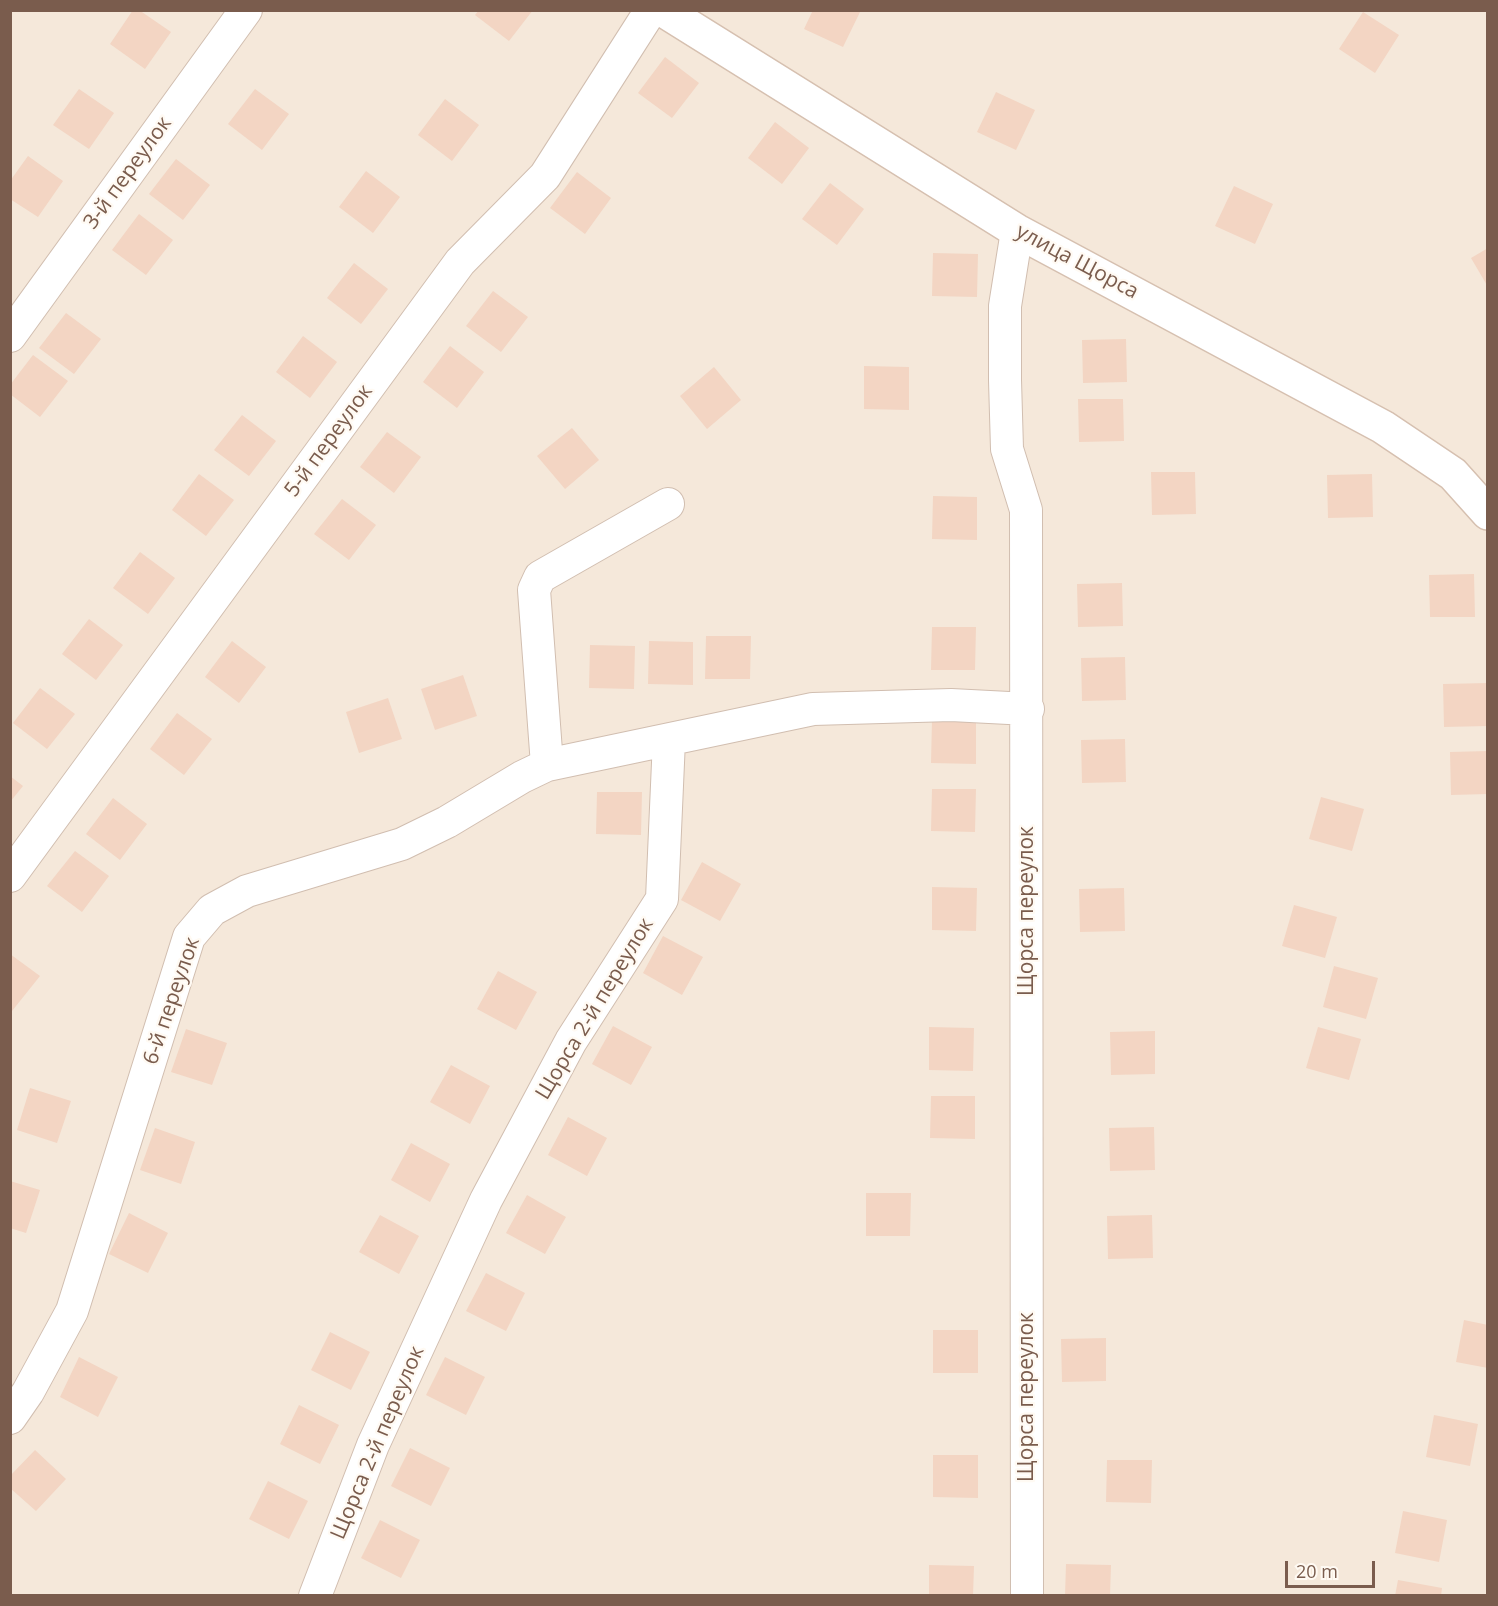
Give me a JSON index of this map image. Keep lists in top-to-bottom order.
{
  "streets": {
    "street": [
      "3-й переулок",
      "улица Щорса",
      "5-й переулок",
      "Щорса переулок",
      "6-й переулок",
      "Щорса 2-й переулок"
    ]
  },
  "crossings": [
    ["улица Щорса", "Щорса переулок"],
    ["6-й переулок", "Щорса 2-й переулок"]
  ],
  "scale_bar": "20 m"
}
